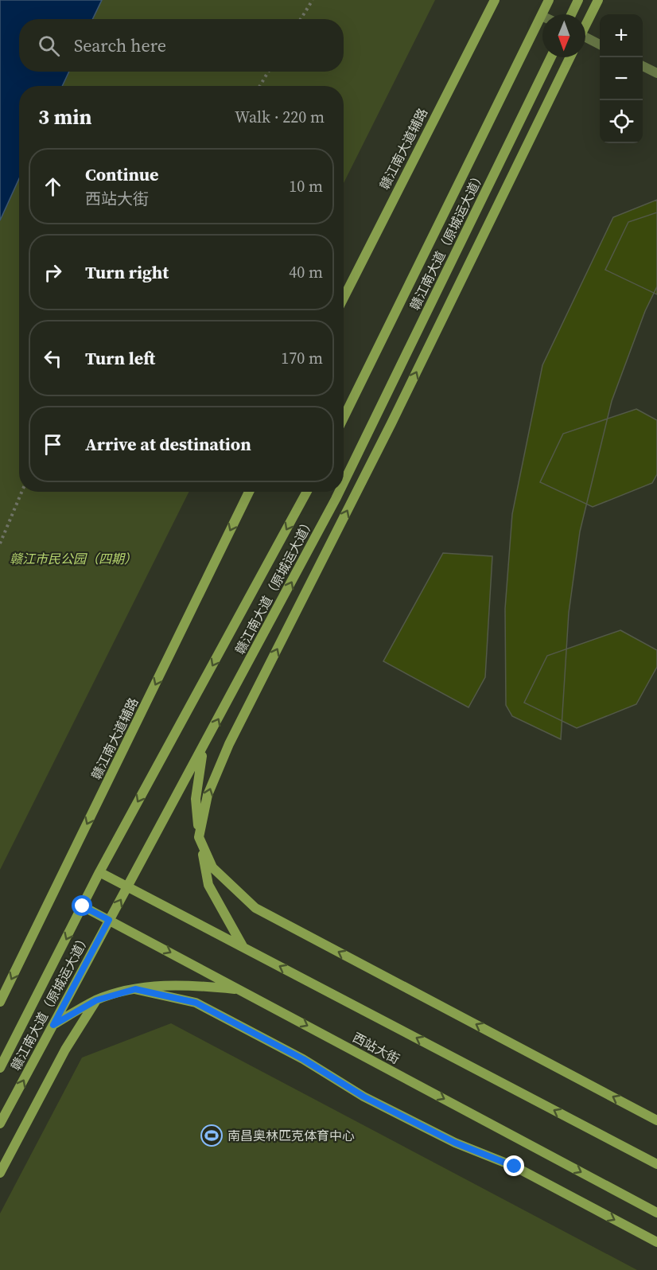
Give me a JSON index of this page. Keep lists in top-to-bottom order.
{
  "streets": {
    "main road": ["赣江南大道辅路", "赣江南大道（原城运大道）", "西站大街"]
  },
  "crossings": [
    ["赣江南大道（原城运大道）", "西站大街"]
  ],
  "one_way": ["赣江南大道辅路"],
  "parks": ["赣江市民公园（四期）"],
  "places": {
    "sports": ["南昌奥林匹克体育中心"]
  },
  "north": "bottom",
  "page": {
    "map_buttons": ["+", "−"],
    "search": "Search here",
    "heading": ["3 min", "Walk · 220 m"],
    "list": [
      ["Continue", "西站大街", "10 m"],
      ["Turn right", "40 m"],
      ["Turn left", "170 m"],
      "Arrive at destination"
    ]
  }
}
